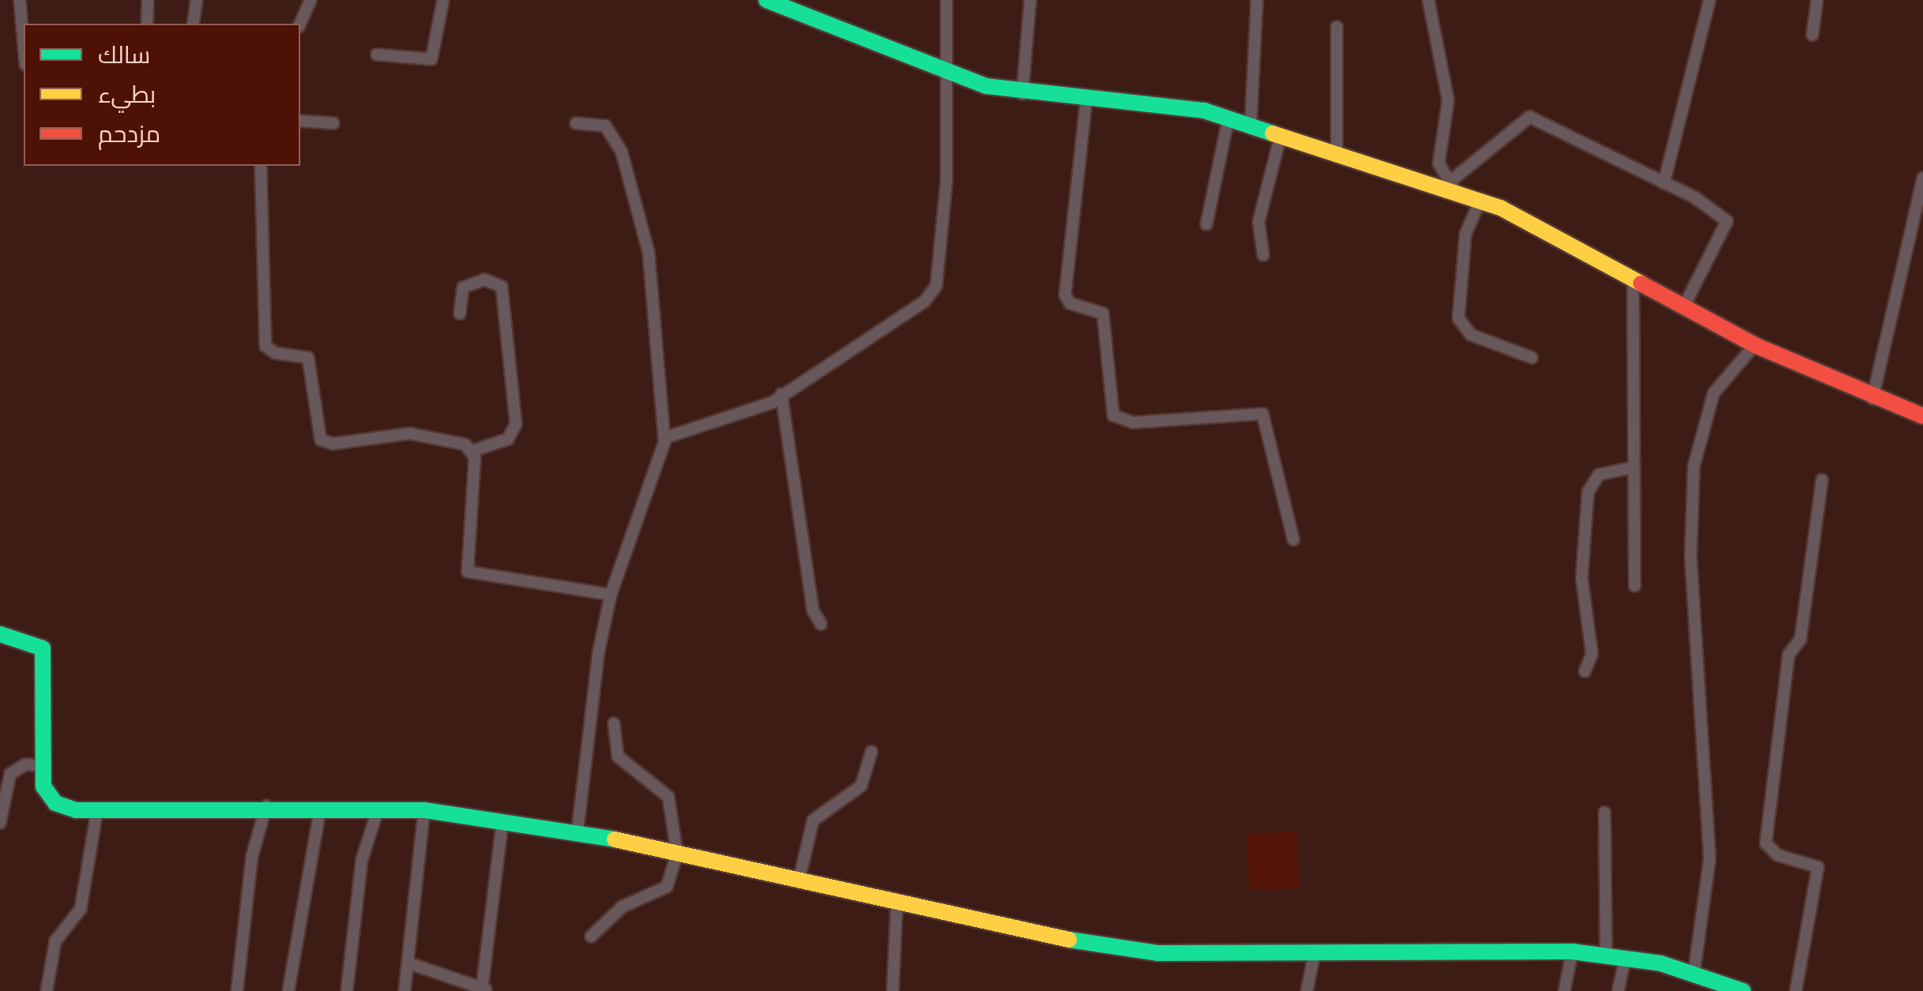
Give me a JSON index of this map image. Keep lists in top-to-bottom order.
{
  "legend": ["سالك", "بطيء", "مزدحم"]
}
